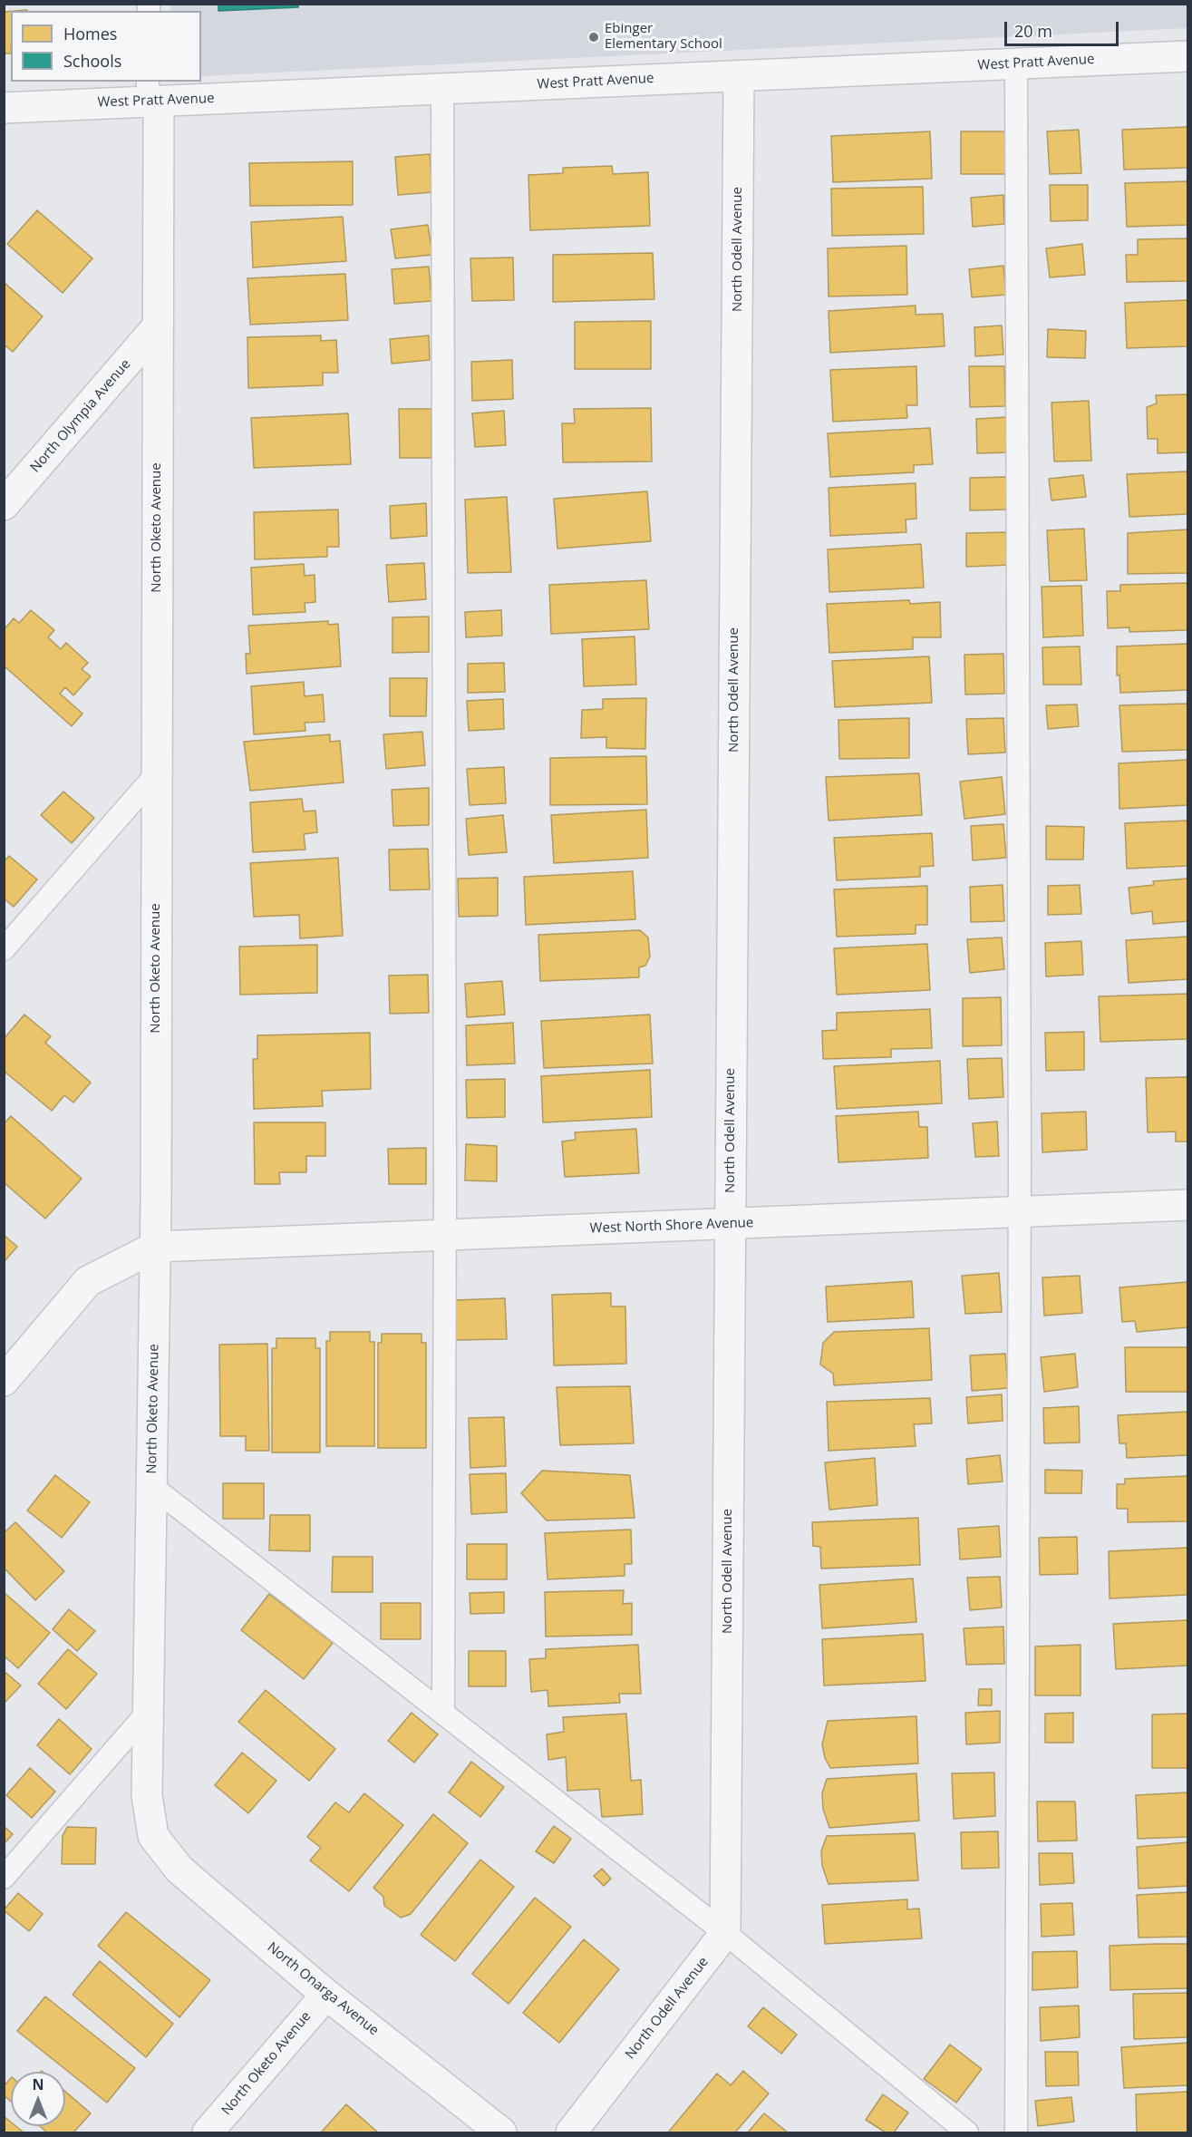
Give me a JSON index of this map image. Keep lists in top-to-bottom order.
{
  "streets": {
    "street": [
      "West Pratt Avenue",
      "North Odell Avenue",
      "North Olympia Avenue",
      "North Oketo Avenue",
      "West North Shore Avenue",
      "North Onarga Avenue"
    ]
  },
  "crossings": [
    ["West Pratt Avenue", "North Odell Avenue"],
    ["West Pratt Avenue", "North Oketo Avenue"],
    ["North Odell Avenue", "West North Shore Avenue"],
    ["North Olympia Avenue", "North Oketo Avenue"],
    ["North Oketo Avenue", "West North Shore Avenue"],
    ["North Oketo Avenue", "North Onarga Avenue"]
  ],
  "places": ["Ebinger Elementary School"],
  "legend": ["Homes", "Schools"],
  "scale_bar": "20 m",
  "north": "top"
}
